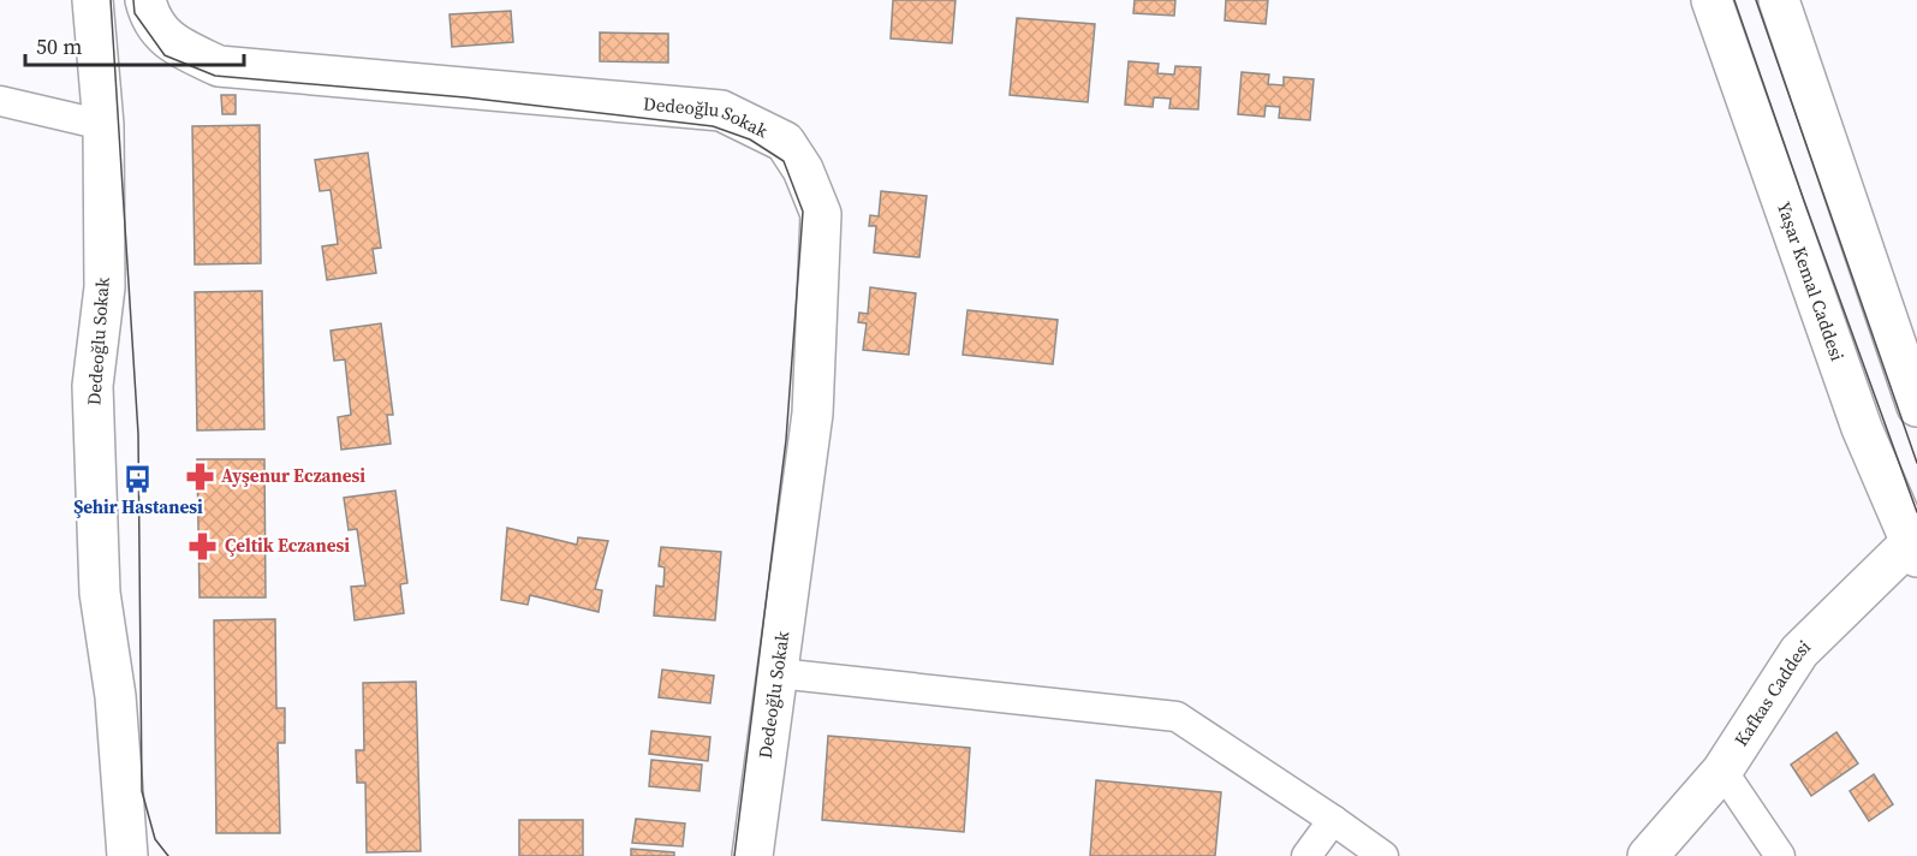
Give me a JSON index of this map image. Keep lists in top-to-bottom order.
{
  "streets": {
    "street": ["Dedeoğlu Sokak", "Yaşar Kemal Caddesi", "Kafkas Caddesi"]
  },
  "crossings": [
    ["Yaşar Kemal Caddesi", "Kafkas Caddesi"]
  ],
  "places": {
    "pharmacy": ["Ayşenur Eczanesi", "Çeltik Eczanesi"],
    "bus stop": ["Şehir Hastanesi"]
  },
  "scale_bar": "50 m"
}
